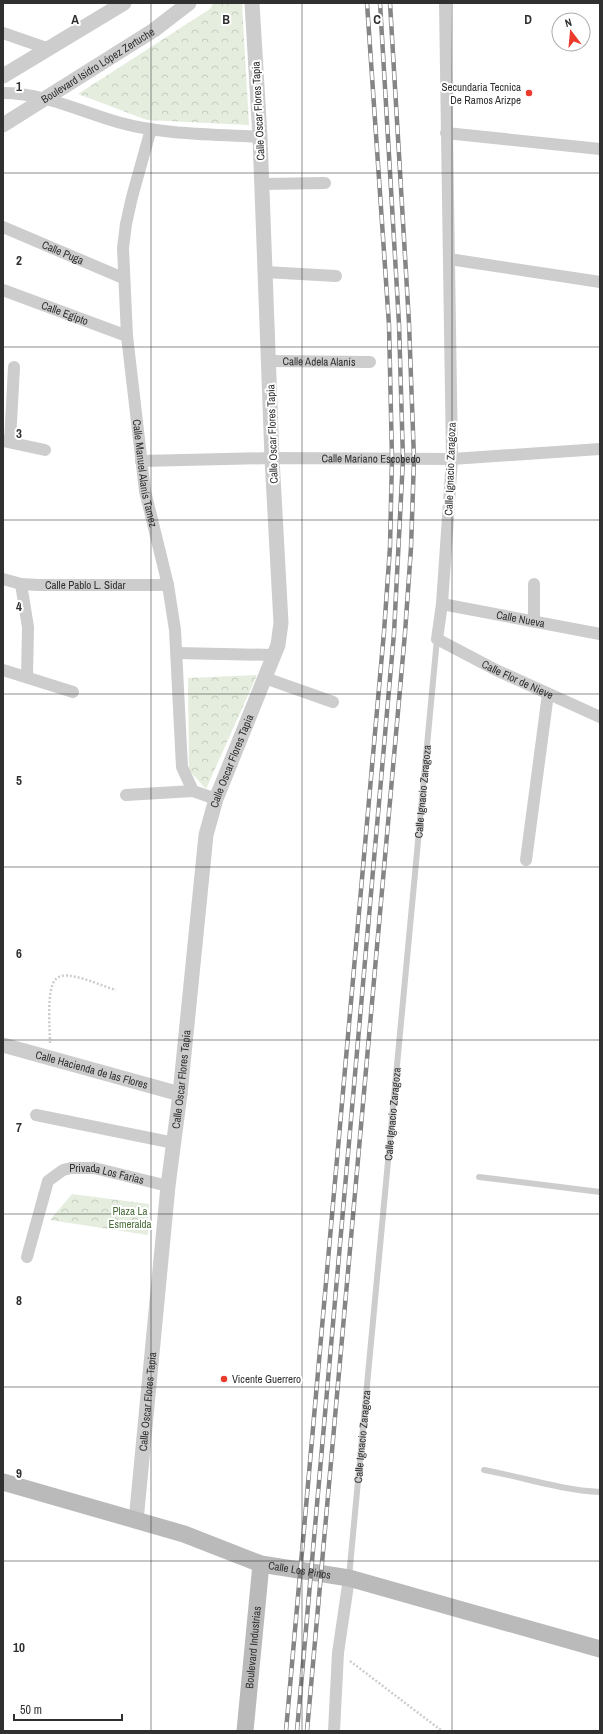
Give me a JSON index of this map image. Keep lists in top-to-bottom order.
{
  "streets": {
    "main road": ["Calle Los Pinos", "Boulevard Industrias"],
    "street": [
      "Boulevard Isidro López Zertuche",
      "Calle Oscar Flores Tapia",
      "Calle Puga",
      "Calle Egipto",
      "Calle Adela Alanís",
      "Calle Mariano Escobedo",
      "Calle Ignacio Zaragoza",
      "Calle Manuel Alanís Tamez",
      "Calle Pablo L. Sidar",
      "Calle Nueva",
      "Calle Flor de Nieve",
      "Calle Hacienda de las Flores",
      "Privada Los Farías"
    ]
  },
  "crossings": [
    ["Calle Oscar Flores Tapia", "Calle Adela Alanís"],
    ["Calle Oscar Flores Tapia", "Calle Mariano Escobedo"],
    ["Calle Oscar Flores Tapia", "Calle Hacienda de las Flores"],
    ["Calle Oscar Flores Tapia", "Privada Los Farías"],
    ["Calle Oscar Flores Tapia", "Calle Los Pinos"],
    ["Calle Puga", "Calle Manuel Alanís Tamez"],
    ["Calle Egipto", "Calle Manuel Alanís Tamez"],
    ["Calle Mariano Escobedo", "Calle Ignacio Zaragoza"],
    ["Calle Mariano Escobedo", "Calle Manuel Alanís Tamez"],
    ["Calle Ignacio Zaragoza", "Calle Nueva"],
    ["Calle Ignacio Zaragoza", "Calle Flor de Nieve"],
    ["Calle Ignacio Zaragoza", "Calle Los Pinos"],
    ["Calle Manuel Alanís Tamez", "Calle Pablo L. Sidar"],
    ["Calle Los Pinos", "Boulevard Industrias"]
  ],
  "parks": ["Plaza La Esmeralda"],
  "places": ["Secundaria Tecnica De Ramos Arizpe", "Vicente Guerrero"],
  "scale_bar": "50 m",
  "north": "top",
  "grid": {
    "columns": [
      "A",
      "B",
      "C",
      "D"
    ],
    "rows": [
      "1",
      "2",
      "3",
      "4",
      "5",
      "6",
      "7",
      "8",
      "9",
      "10"
    ]
  }
}
